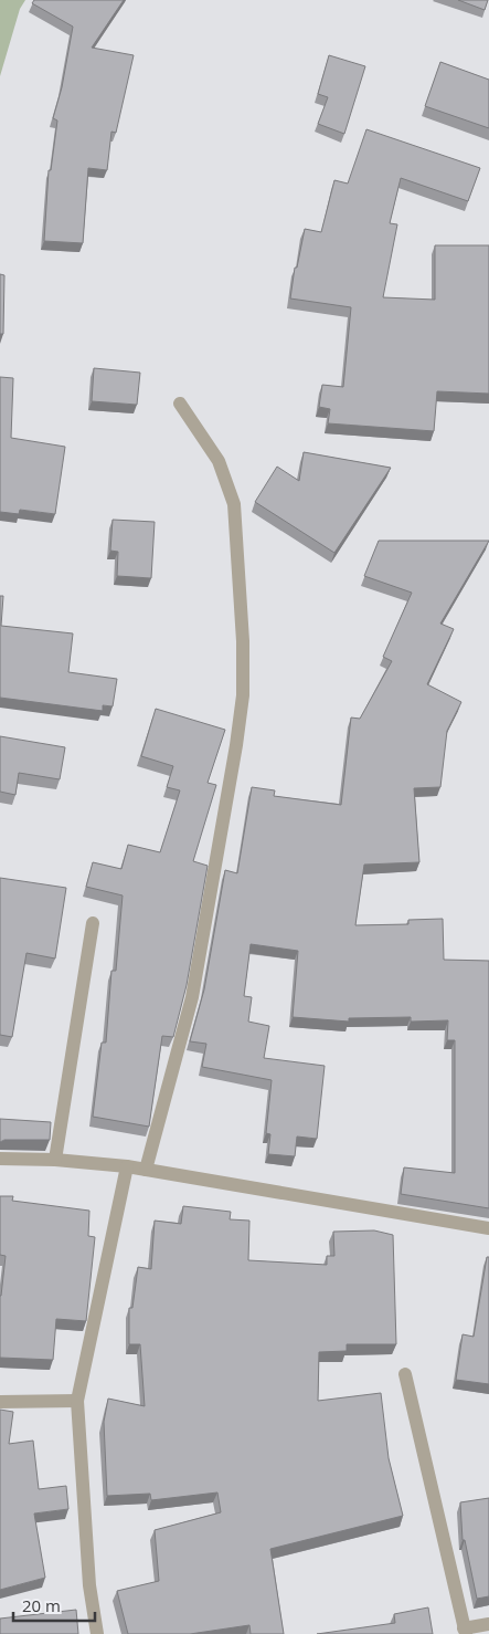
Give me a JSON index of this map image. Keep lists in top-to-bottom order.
{
  "scale_bar": "20 m"
}
